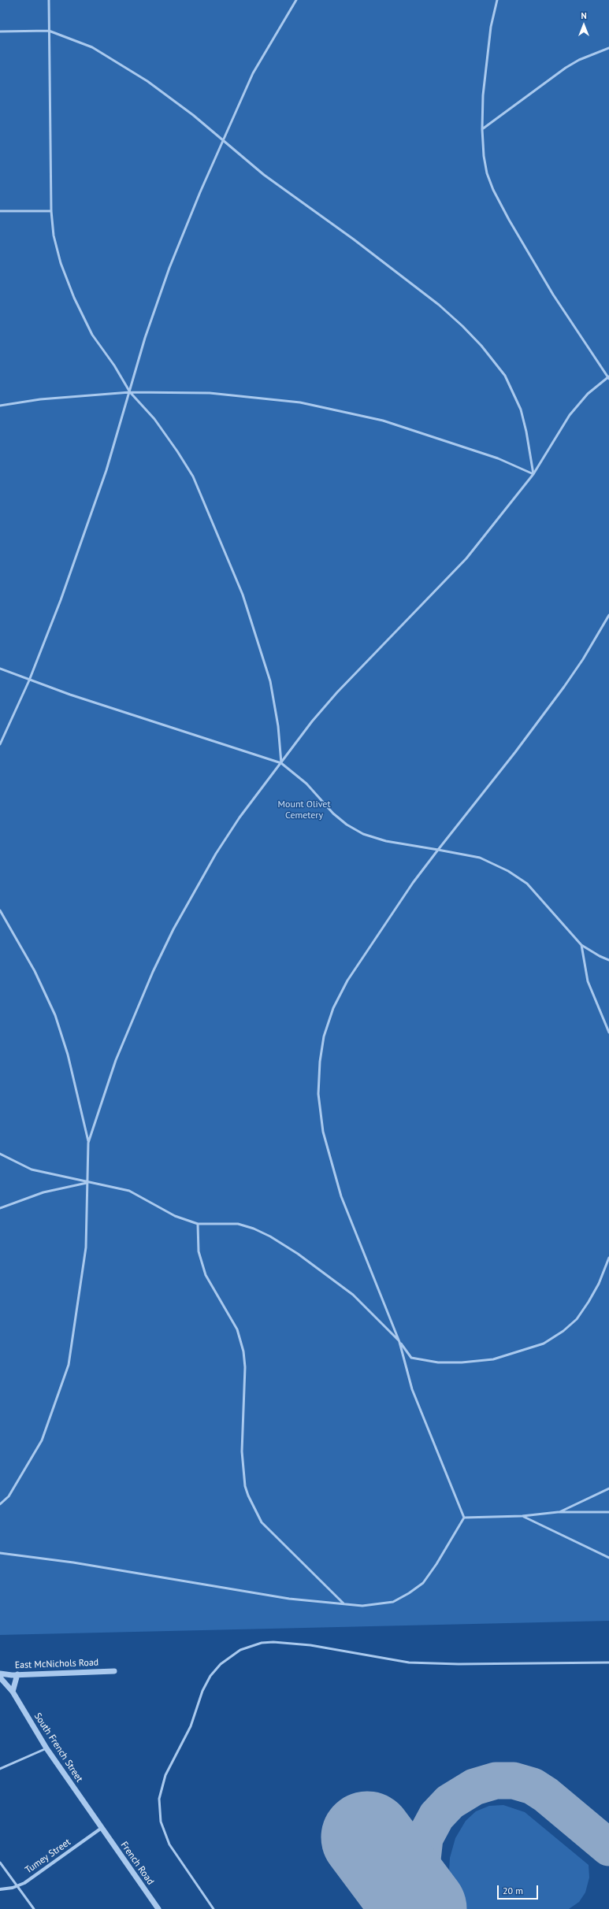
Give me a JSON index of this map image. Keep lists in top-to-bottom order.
{
  "streets": {
    "street": [
      "East McNichols Road",
      "South French Street",
      "Tumey Street",
      "French Road"
    ]
  },
  "crossings": [
    ["South French Street", "Tumey Street"],
    ["South French Street", "French Road"],
    ["Tumey Street", "French Road"]
  ],
  "parks": ["Mount Olivet Cemetery"],
  "scale_bar": "20 m",
  "north": "top"
}
